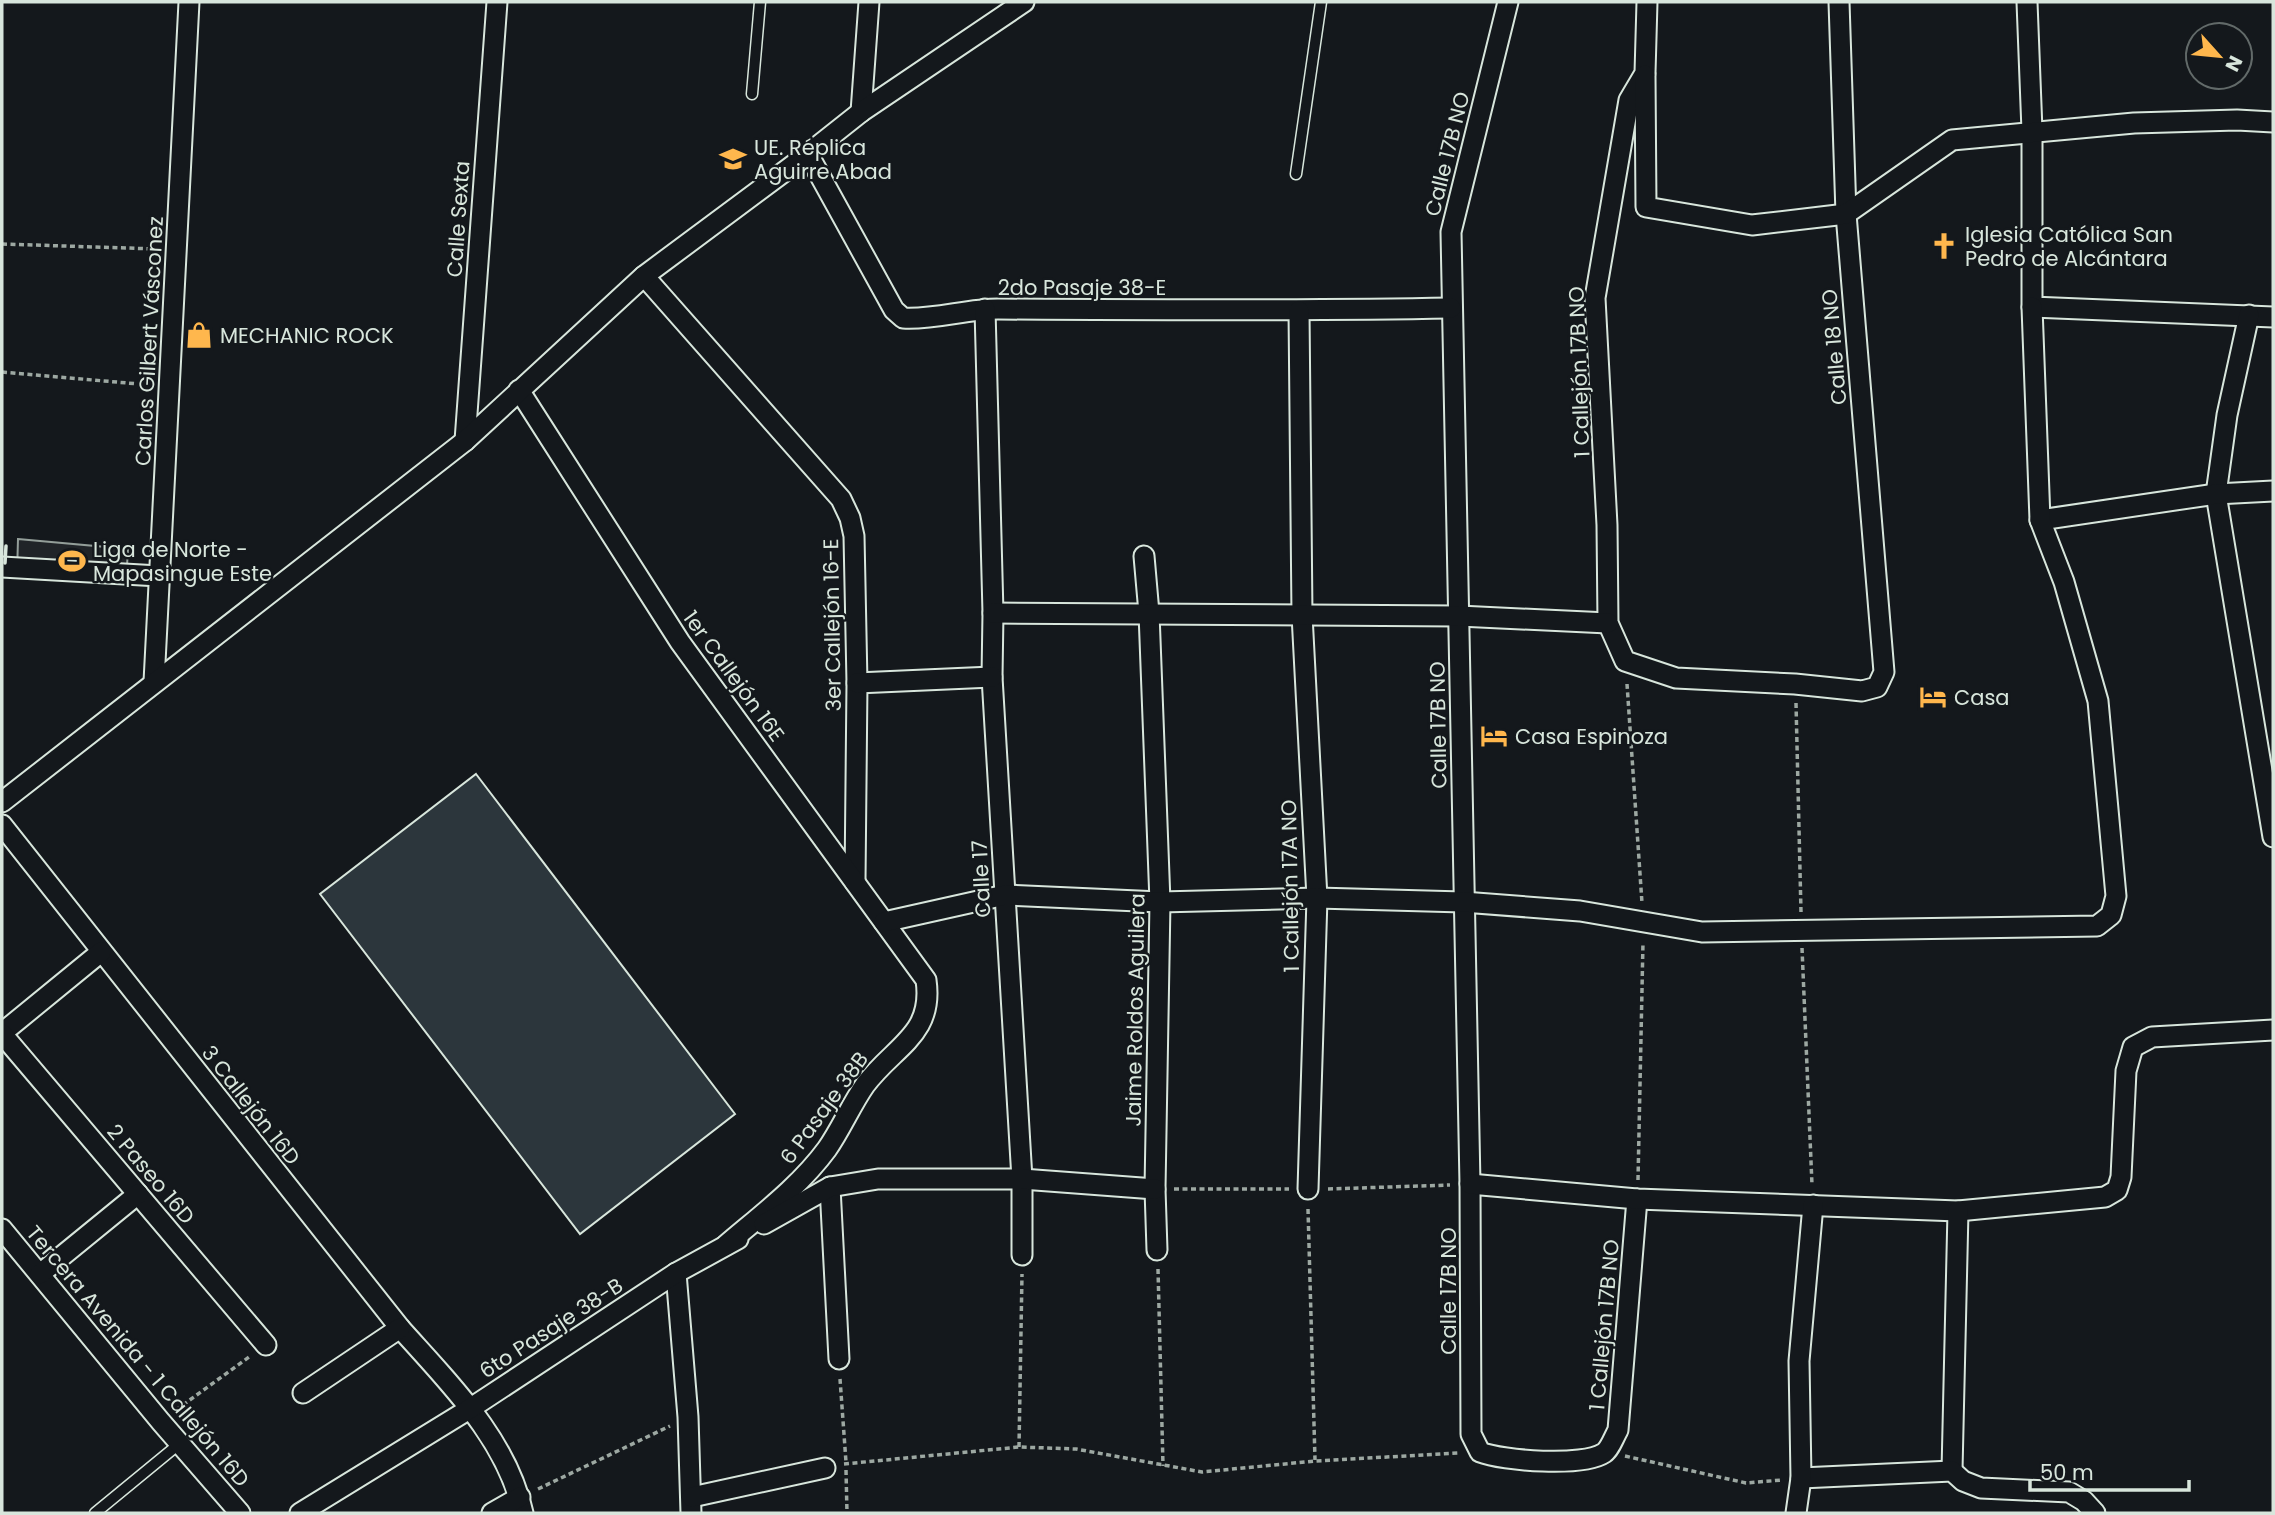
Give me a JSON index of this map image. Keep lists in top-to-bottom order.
{
  "streets": {
    "street": [
      "Calle 17B NO",
      "Calle Sexta",
      "2do Pasaje 38-E",
      "Carlos Gilbert Vásconez",
      "Calle 18 NO",
      "1 Callejón 17B NO",
      "3er Callejón 16-E",
      "1er Callejón 16E",
      "Calle 17",
      "1 Callejón 17A NO",
      "Jaime Roldos Aguilera",
      "3 Callejón 16D",
      "6 Pasaje 38B",
      "2 Paseo 16D",
      "6to Pasaje 38-B",
      "Tercera Avenida - 1 Callejón 16D"
    ]
  },
  "crossings": [
    ["Calle 17B NO", "2do Pasaje 38-E"],
    ["2do Pasaje 38-E", "Calle 17"],
    ["2do Pasaje 38-E", "1 Callejón 17A NO"],
    ["Calle 18 NO", "1 Callejón 17B NO"],
    ["3er Callejón 16-E", "1er Callejón 16E"],
    ["1er Callejón 16E", "6 Pasaje 38B"],
    ["Calle 17", "6to Pasaje 38-B"],
    ["Jaime Roldos Aguilera", "6to Pasaje 38-B"],
    ["3 Callejón 16D", "6to Pasaje 38-B"],
    ["6 Pasaje 38B", "6to Pasaje 38-B"]
  ],
  "places": {
    "school or university": ["UE. Réplica Aguirre Abad"],
    "church": ["Iglesia Católica San Pedro de Alcántara"],
    "shop": ["MECHANIC ROCK"],
    "sports": ["Liga de Norte - Mapasingue Este"],
    "hotel": ["Casa", "Casa Espinoza"]
  },
  "scale_bar": "50 m",
  "north": "bottom right"
}
